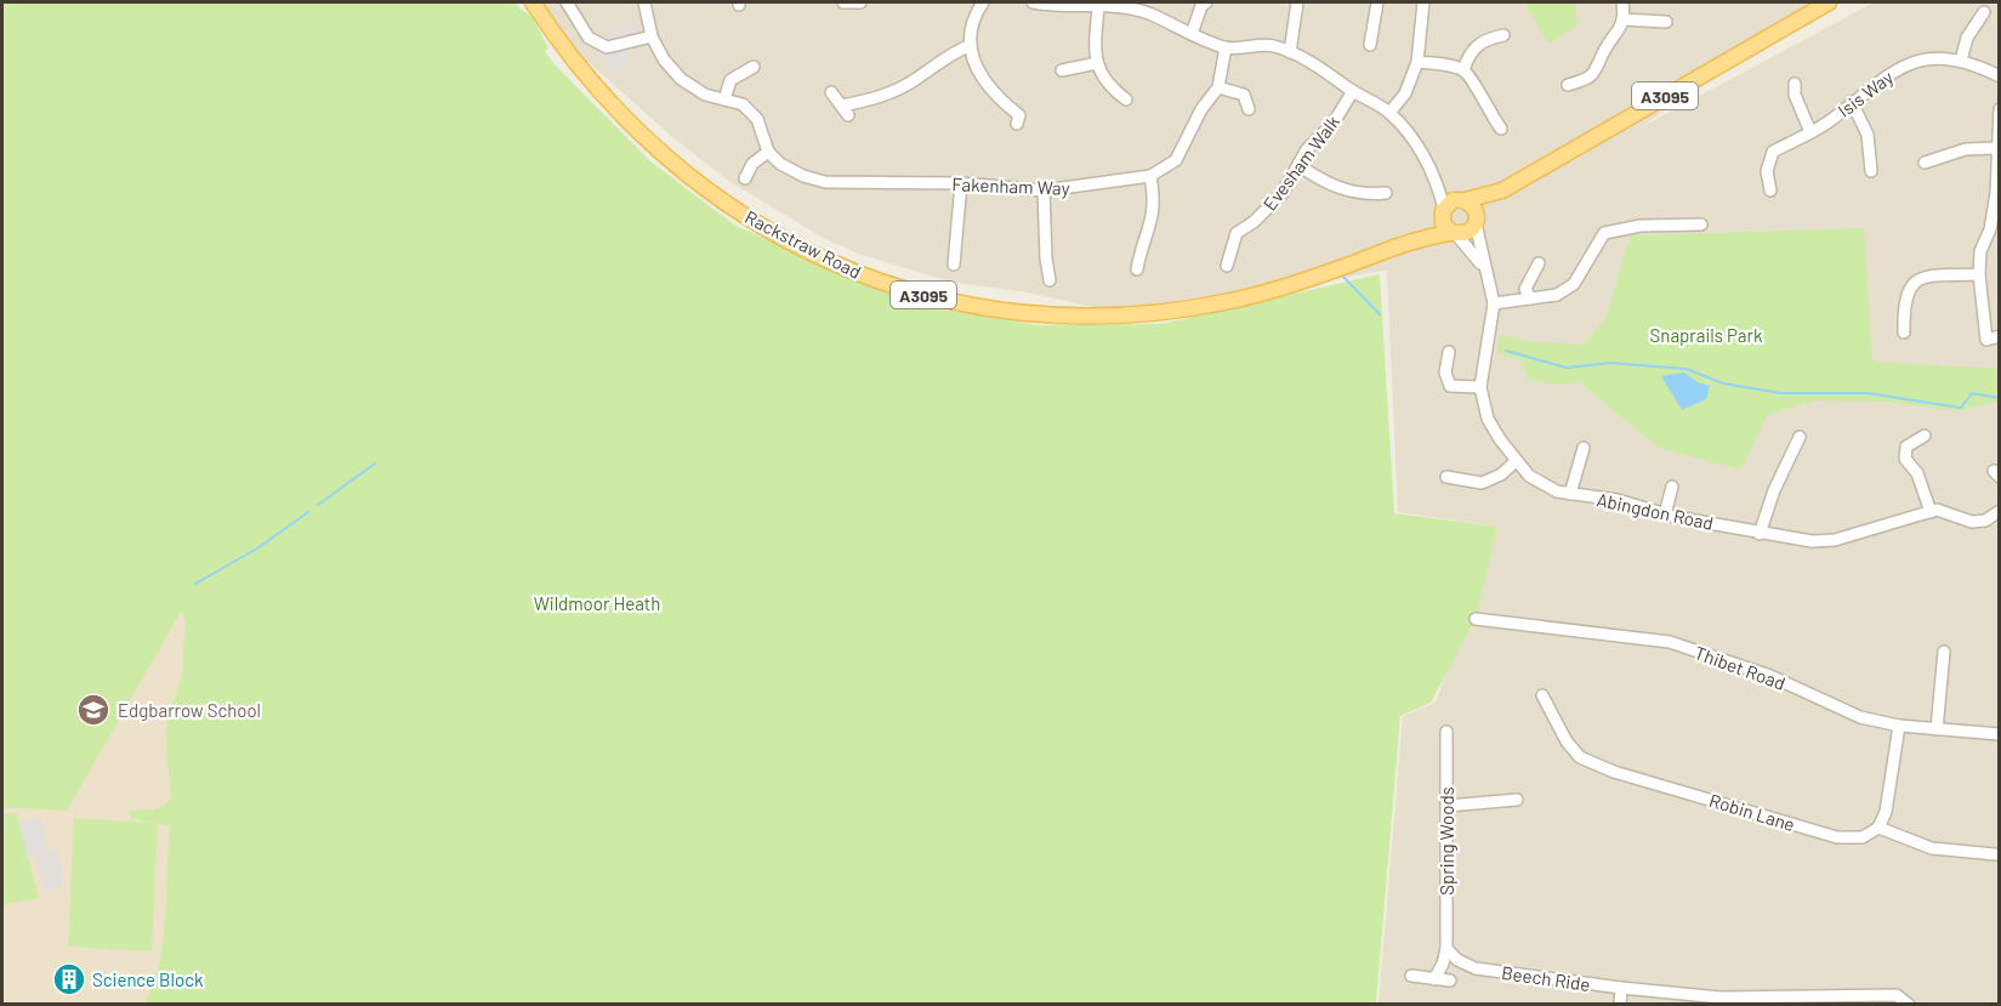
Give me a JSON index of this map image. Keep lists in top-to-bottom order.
{
  "streets": {
    "main road": ["A3095", "Rackstraw Road"],
    "street": [
      "Isis Way",
      "Evesham Walk",
      "Fakenham Way",
      "Abingdon Road",
      "Thibet Road",
      "Robin Lane",
      "Spring Woods",
      "Beech Ride"
    ]
  },
  "crossings": [
    ["A3095", "Rackstraw Road"],
    ["A3095", "Abingdon Road"],
    ["Rackstraw Road", "Abingdon Road"]
  ],
  "parks": ["Snaprails Park", "Wildmoor Heath"],
  "places": {
    "school or university": ["Edgbarrow School"],
    "building": ["Science Block"]
  }
}
